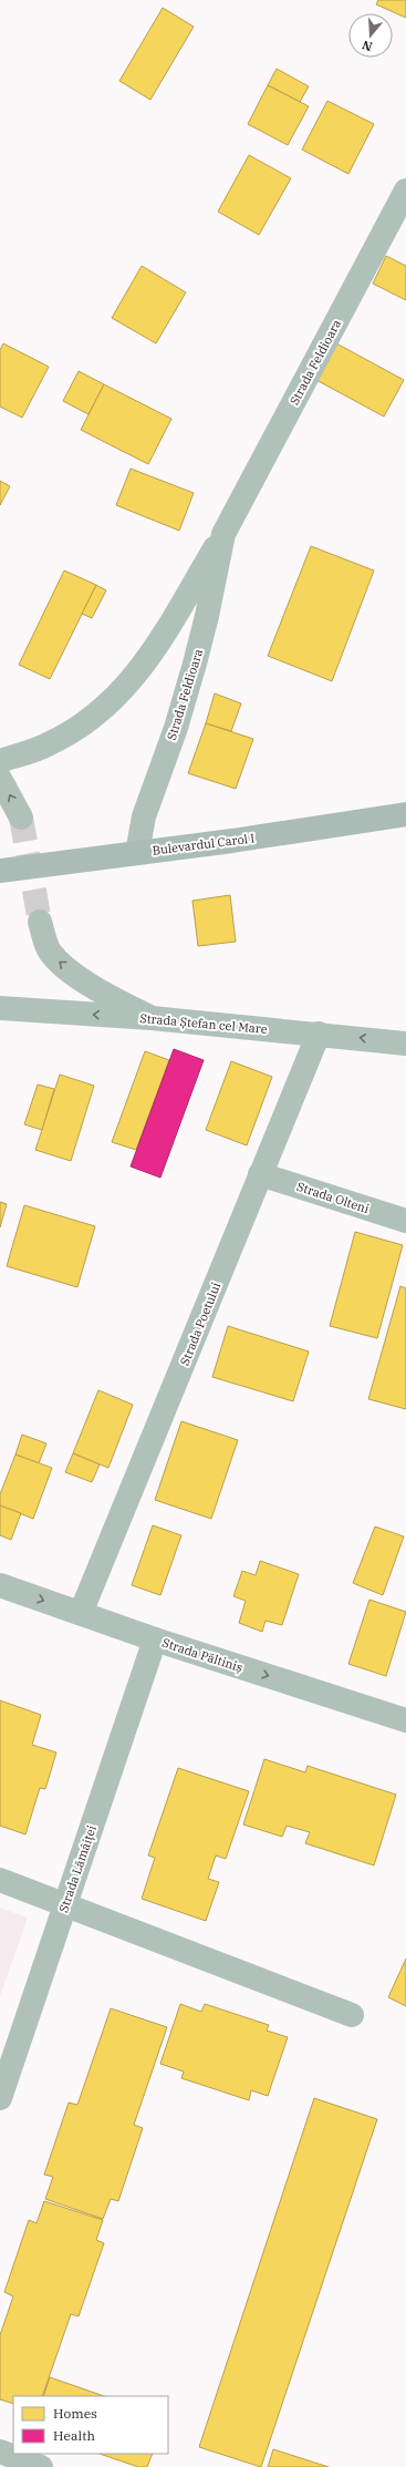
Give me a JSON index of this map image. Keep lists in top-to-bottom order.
{
  "streets": {
    "main road": ["Bulevardul Carol I"],
    "street": [
      "Strada Feldioara",
      "Strada Ștefan cel Mare",
      "Strada Olteni",
      "Strada Poetului",
      "Strada Păltiniș",
      "Strada Lămâiței"
    ]
  },
  "crossings": [
    ["Strada Feldioara", "Bulevardul Carol I"],
    ["Strada Ștefan cel Mare", "Strada Poetului"],
    ["Strada Olteni", "Strada Poetului"],
    ["Strada Poetului", "Strada Păltiniș"],
    ["Strada Păltiniș", "Strada Lămâiței"]
  ],
  "one_way": ["Strada Ștefan cel Mare", "Strada Păltiniș"],
  "legend": ["Homes", "Health"],
  "north": "bottom"
}
